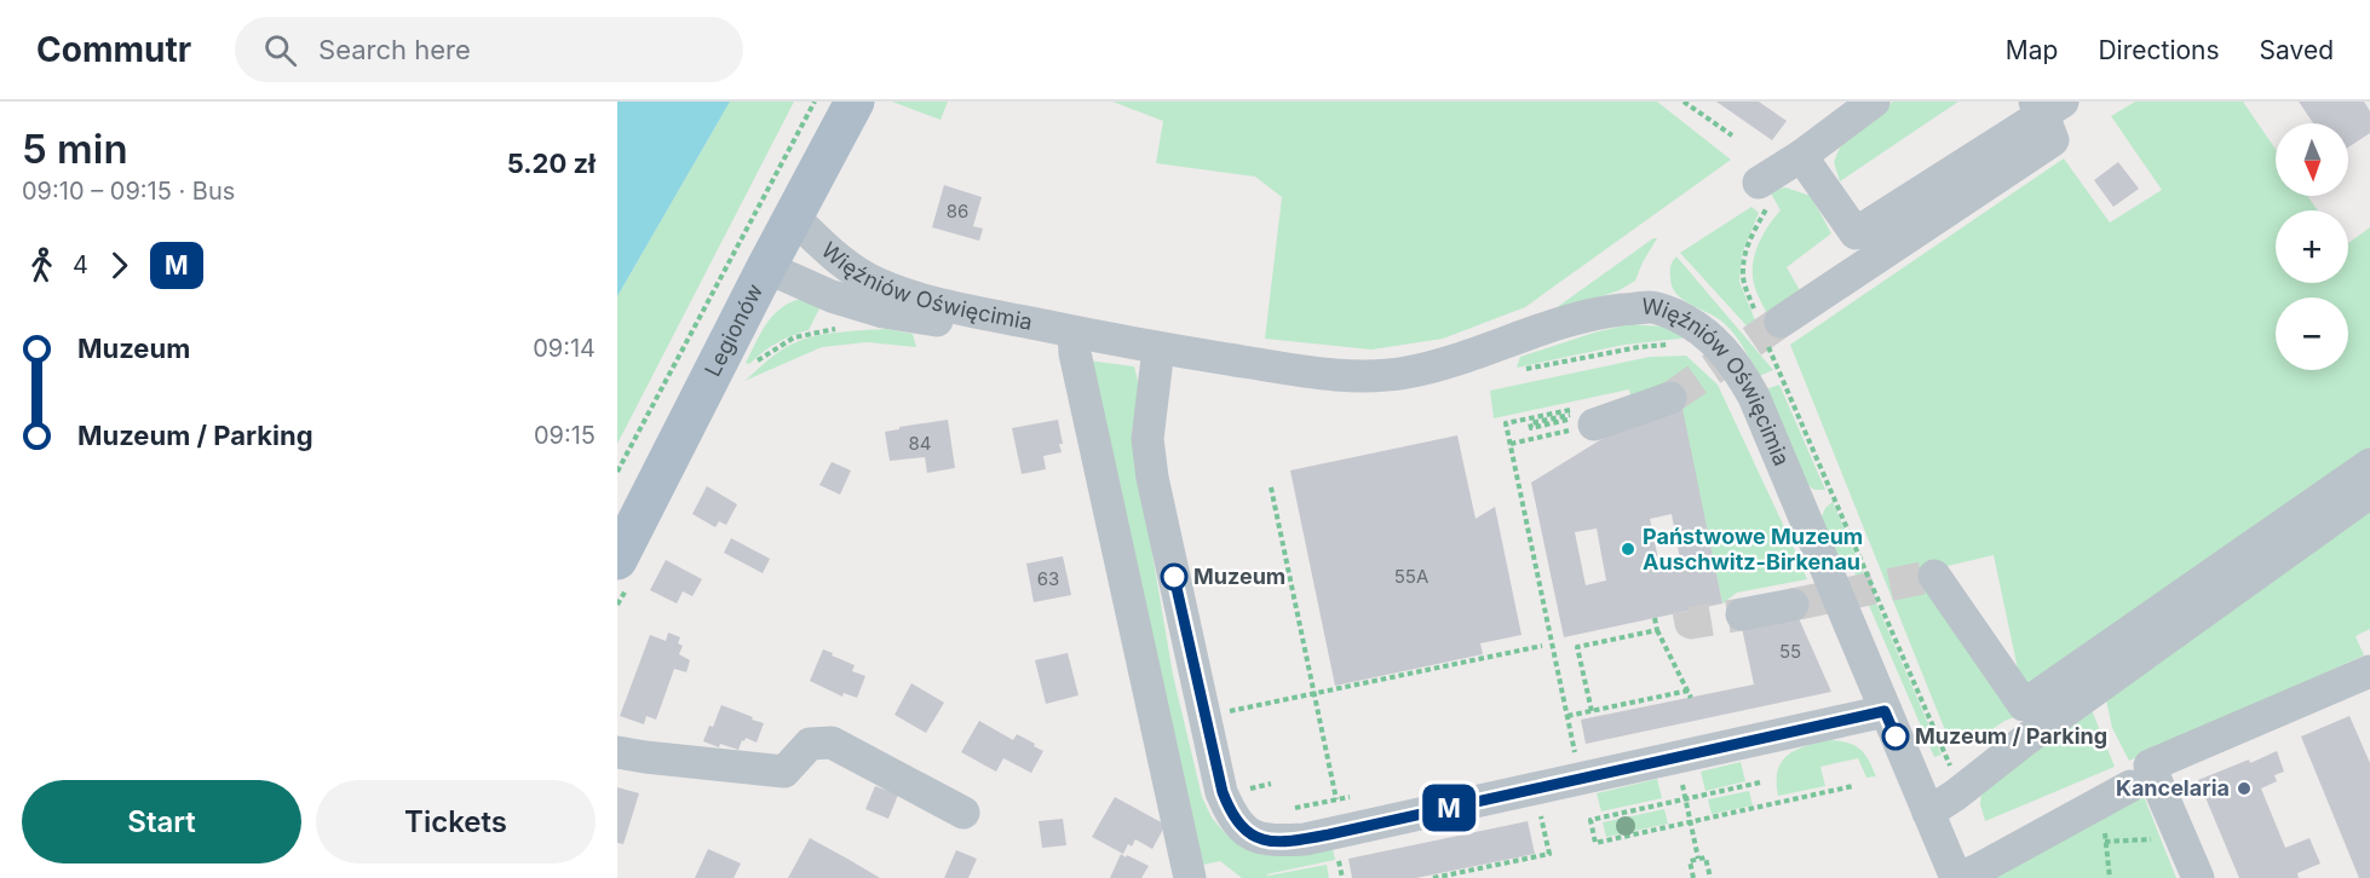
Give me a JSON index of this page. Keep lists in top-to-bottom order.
{
  "streets": {
    "main road": ["Legionów"],
    "street": ["Więźniów Oświęcimia"]
  },
  "crossings": [
    ["Więźniów Oświęcimia", "Legionów"]
  ],
  "places": [
    "Państwowe Muzeum Auschwitz-Birkenau",
    "Muzeum",
    "Muzeum / Parking",
    "Kancelaria"
  ],
  "lines": ["bus line M"],
  "house_numbers": [
    "86",
    "84",
    "55A",
    "63",
    "55"
  ],
  "north": "bottom",
  "page": {
    "header": "Commutr",
    "search": "Search here",
    "nav": ["Map", "Directions", "Saved"],
    "heading": ["5 min", "09:10 – 09:15 · Bus", "5.20 zł"],
    "on_map": "M",
    "map_buttons": ["+", "−"],
    "legs": ["4", "M"],
    "list": [
      {
        "name": "Muzeum",
        "value": "09:14"
      },
      {
        "name": "Muzeum / Parking",
        "value": "09:15"
      }
    ],
    "buttons": ["Start", "Tickets"]
  }
}
